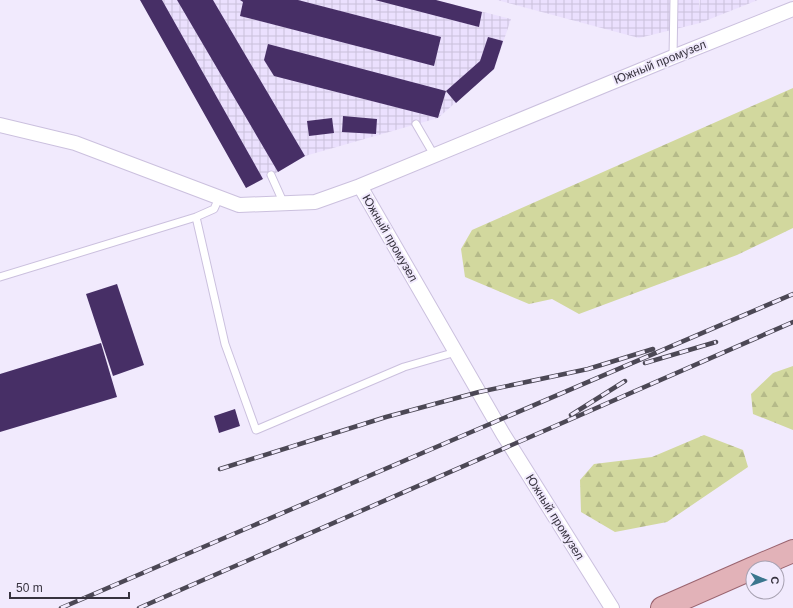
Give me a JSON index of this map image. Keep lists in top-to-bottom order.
{
  "streets": {
    "street": ["Южный промузел"]
  },
  "scale_bar": "50 m",
  "north": "right"
}
